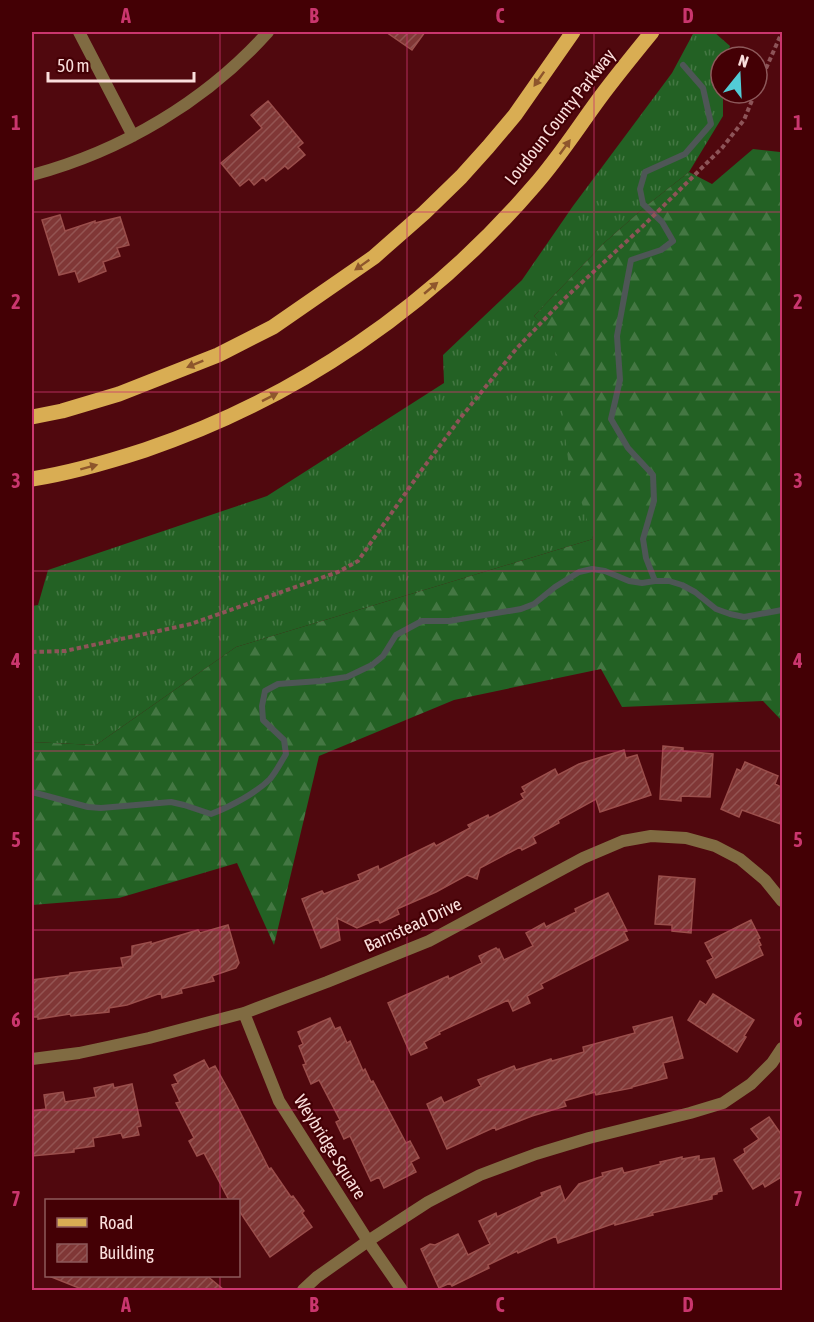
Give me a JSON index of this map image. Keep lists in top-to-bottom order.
{
  "streets": {
    "main road": ["Loudoun County Parkway"],
    "street": ["Barnstead Drive", "Weybridge Square"]
  },
  "crossings": [
    ["Barnstead Drive", "Weybridge Square"]
  ],
  "legend": ["Road", "Building"],
  "scale_bar": "50 m",
  "north": "top",
  "grid": {
    "columns": [
      "A",
      "B",
      "C",
      "D"
    ],
    "rows": [
      "1",
      "2",
      "3",
      "4",
      "5",
      "6",
      "7"
    ]
  }
}
